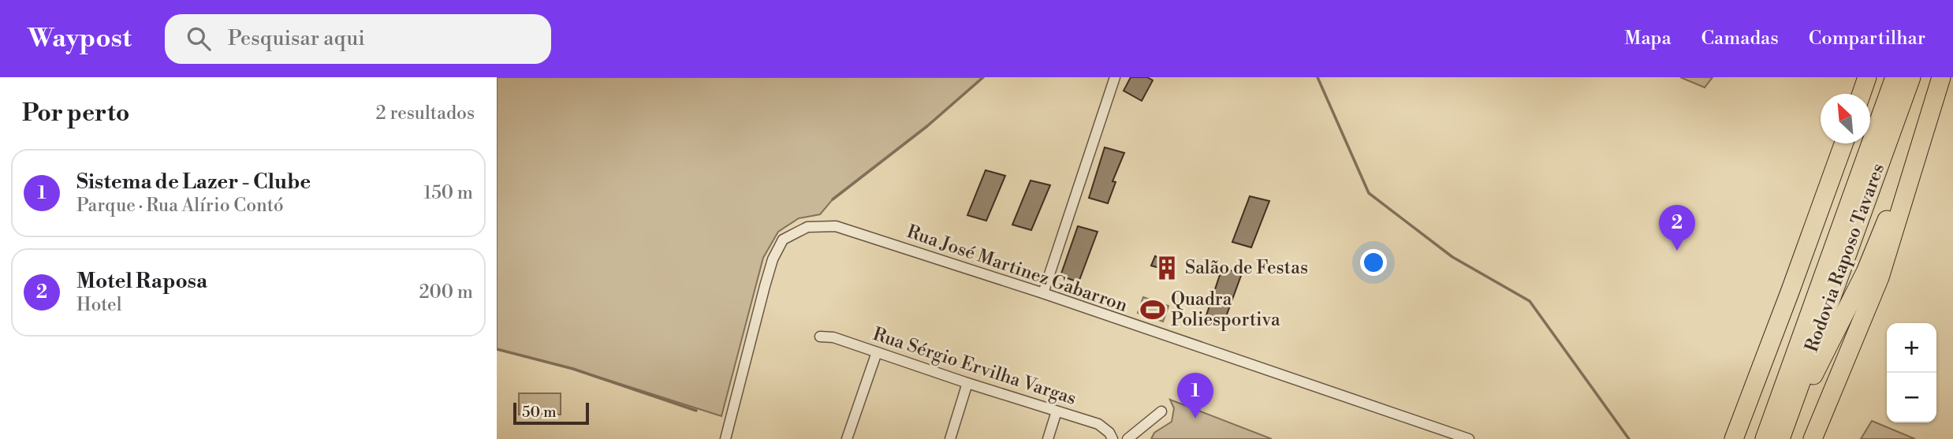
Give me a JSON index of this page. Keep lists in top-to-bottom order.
{
  "streets": {
    "highway": ["Rodovia Raposo Tavares"],
    "street": ["Rua José Martinez Gabarron", "Rua Sérgio Ervilha Vargas"]
  },
  "places": {
    "building": ["Salão de Festas"],
    "sports": ["Quadra Poliesportiva"]
  },
  "scale_bar": "50 m",
  "north": "top left",
  "page": {
    "header": "Waypost",
    "search": "Pesquisar aqui",
    "nav": ["Mapa", "Camadas", "Compartilhar"],
    "heading": ["Por perto", "2 resultados"],
    "list": [
      {
        "mark": "1",
        "name": "Sistema de Lazer - Clube",
        "note": "Parque · Rua Alírio Contó",
        "value": "150 m"
      },
      {
        "mark": "2",
        "name": "Motel Raposa",
        "note": "Hotel",
        "value": "200 m"
      }
    ],
    "pins": ["2", "1"],
    "map_buttons": ["+", "−"],
    "scale": "50 m"
  }
}
